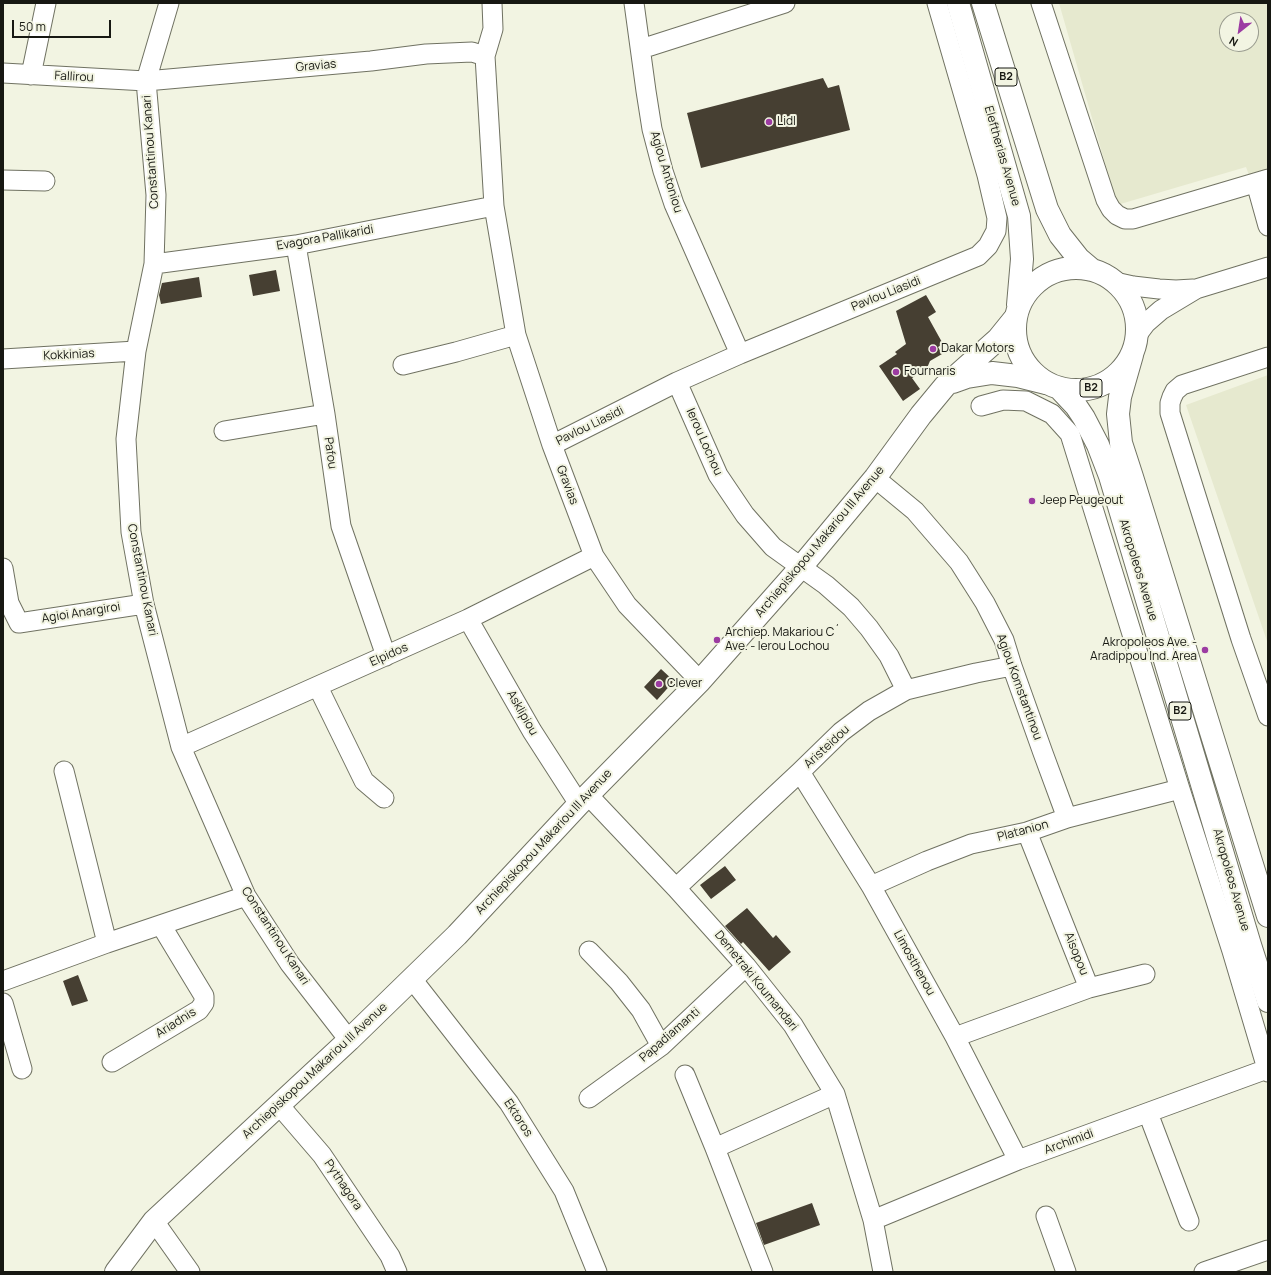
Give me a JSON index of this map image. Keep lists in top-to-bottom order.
{
  "streets": {
    "main road": [
      "B2",
      "Eleftherias Avenue",
      "Archiepiskopou Makariou III Avenue",
      "Akropoleos Avenue"
    ],
    "street": [
      "Gravias",
      "Fallirou",
      "Constantinou Kanari",
      "Agiou Antoniou",
      "Evagora Pallikaridi",
      "Pavlou Liasidi",
      "Kokkinias",
      "Ierou Lochou",
      "Pafou",
      "Agioi Anargiroi",
      "Elpidos",
      "Agiou Komstantinou",
      "Asklipiou",
      "Aristeidou",
      "Platanion",
      "Aisopou",
      "Limosthenou",
      "Demetraki Koumandari",
      "Ariadnis",
      "Papadiamanti",
      "Ektoros",
      "Archimidi",
      "Pythagora"
    ]
  },
  "crossings": [
    ["Gravias", "Fallirou"],
    ["Gravias", "Constantinou Kanari"],
    ["Gravias", "Evagora Pallikaridi"],
    ["Gravias", "Pavlou Liasidi"],
    ["Gravias", "Archiepiskopou Makariou III Avenue"],
    ["Gravias", "Elpidos"],
    ["Fallirou", "Constantinou Kanari"],
    ["B2", "Eleftherias Avenue"],
    ["B2", "Archiepiskopou Makariou III Avenue"],
    ["B2", "Akropoleos Avenue"],
    ["Constantinou Kanari", "Evagora Pallikaridi"],
    ["Constantinou Kanari", "Kokkinias"],
    ["Constantinou Kanari", "Archiepiskopou Makariou III Avenue"],
    ["Constantinou Kanari", "Agioi Anargiroi"],
    ["Constantinou Kanari", "Elpidos"],
    ["Eleftherias Avenue", "Archiepiskopou Makariou III Avenue"],
    ["Eleftherias Avenue", "Akropoleos Avenue"],
    ["Agiou Antoniou", "Pavlou Liasidi"],
    ["Evagora Pallikaridi", "Pafou"],
    ["Pavlou Liasidi", "Ierou Lochou"],
    ["Ierou Lochou", "Archiepiskopou Makariou III Avenue"],
    ["Ierou Lochou", "Aristeidou"],
    ["Pafou", "Elpidos"],
    ["Archiepiskopou Makariou III Avenue", "Akropoleos Avenue"],
    ["Archiepiskopou Makariou III Avenue", "Agiou Komstantinou"],
    ["Archiepiskopou Makariou III Avenue", "Asklipiou"],
    ["Archiepiskopou Makariou III Avenue", "Demetraki Koumandari"],
    ["Archiepiskopou Makariou III Avenue", "Ektoros"],
    ["Archiepiskopou Makariou III Avenue", "Pythagora"],
    ["Elpidos", "Asklipiou"],
    ["Agiou Komstantinou", "Aristeidou"],
    ["Agiou Komstantinou", "Platanion"],
    ["Asklipiou", "Demetraki Koumandari"],
    ["Aristeidou", "Limosthenou"],
    ["Aristeidou", "Demetraki Koumandari"],
    ["Platanion", "Aisopou"],
    ["Platanion", "Limosthenou"],
    ["Aisopou", "Limosthenou"],
    ["Limosthenou", "Archimidi"],
    ["Demetraki Koumandari", "Papadiamanti"],
    ["Demetraki Koumandari", "Archimidi"]
  ],
  "places": [
    "Lidl",
    "Dakar Motors",
    "Fournaris",
    "Jeep Peugeout",
    "Archiep. Makariou C´ Ave. - Ierou Lochou",
    "Akropoleos Ave. - Aradippou Ind. Area",
    "Clever"
  ],
  "scale_bar": "50 m",
  "north": "bottom left"
}
